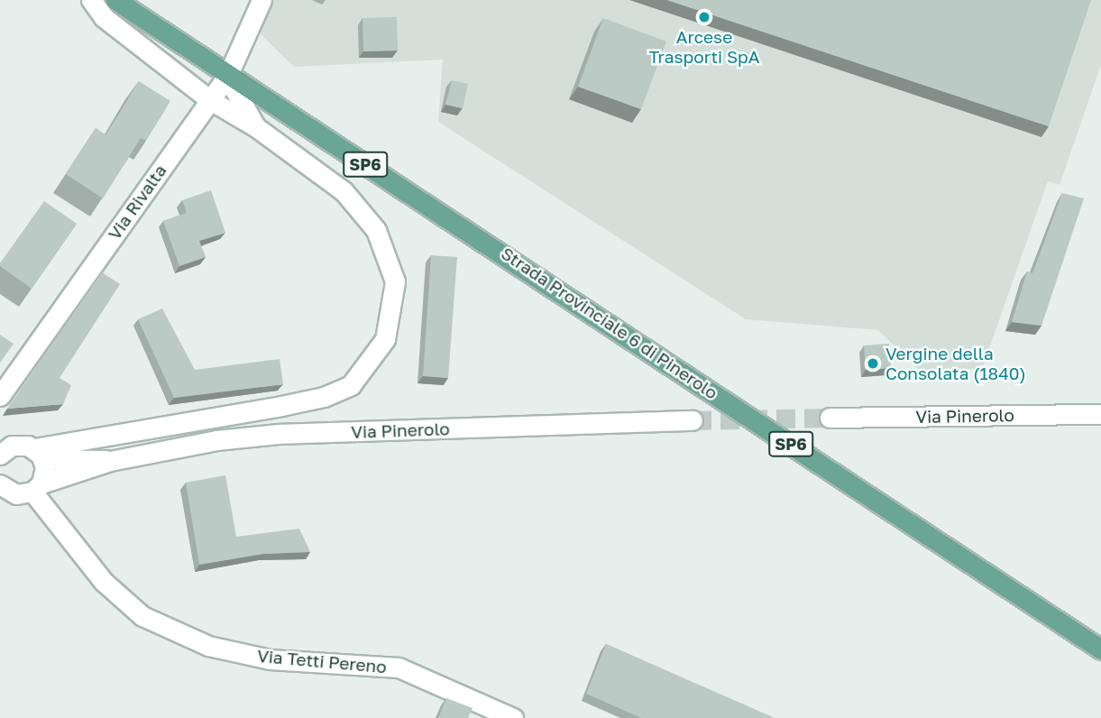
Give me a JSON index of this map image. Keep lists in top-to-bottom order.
{
  "streets": {
    "main road": ["SP6", "Strada Provinciale 6 di Pinerolo"],
    "street": ["Via Rivalta", "Via Pinerolo", "Via Tetti Pereno"]
  },
  "crossings": [
    ["Via Rivalta", "Strada Provinciale 6 di Pinerolo"],
    ["Via Pinerolo", "Via Tetti Pereno"]
  ],
  "places": ["Arcese Trasporti SpA", "Vergine della Consolata (1840)"]
}
